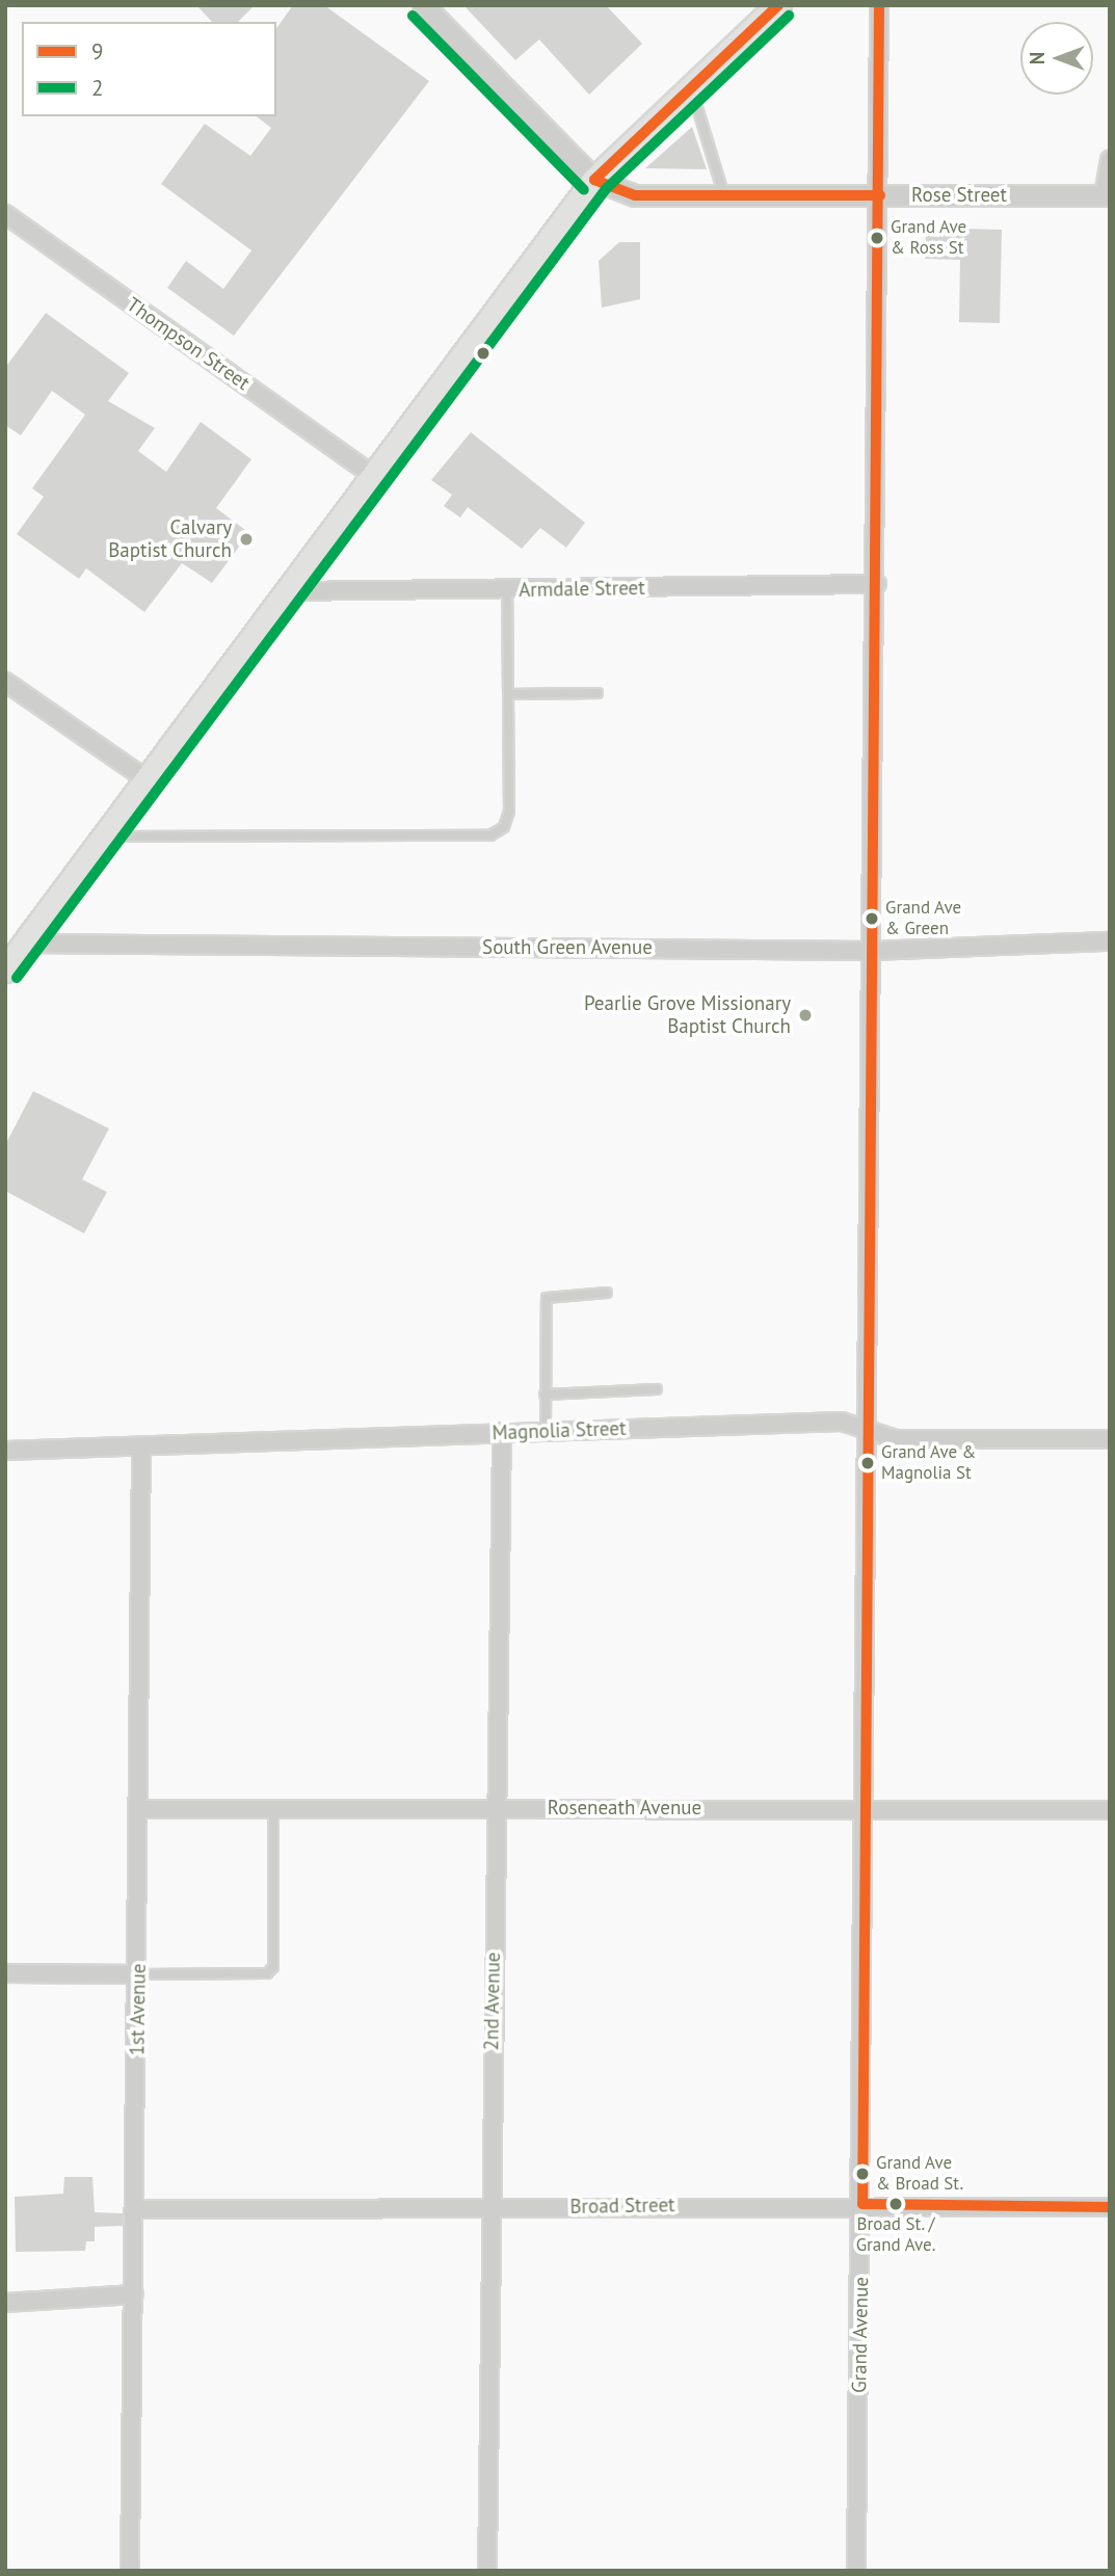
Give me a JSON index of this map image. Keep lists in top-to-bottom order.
{
  "streets": {
    "street": [
      "Rose Street",
      "Thompson Street",
      "Armdale Street",
      "South Green Avenue",
      "Magnolia Street",
      "Roseneath Avenue",
      "2nd Avenue",
      "1st Avenue",
      "Broad Street",
      "Grand Avenue"
    ]
  },
  "crossings": [
    ["Rose Street", "Grand Avenue"],
    ["Armdale Street", "Grand Avenue"],
    ["South Green Avenue", "Grand Avenue"],
    ["Magnolia Street", "2nd Avenue"],
    ["Magnolia Street", "1st Avenue"],
    ["Magnolia Street", "Grand Avenue"],
    ["Roseneath Avenue", "2nd Avenue"],
    ["Roseneath Avenue", "1st Avenue"],
    ["Roseneath Avenue", "Grand Avenue"],
    ["2nd Avenue", "Broad Street"],
    ["1st Avenue", "Broad Street"],
    ["Broad Street", "Grand Avenue"]
  ],
  "places": [
    "Grand Ave & Ross St",
    "Calvary Baptist Church",
    "Grand Ave & Green",
    "Pearlie Grove Missionary Baptist Church",
    "Grand Ave & Magnolia St",
    "Grand Ave & Broad St.",
    "Broad St. / Grand Ave."
  ],
  "lines": ["transit line 9", "transit line 2"],
  "legend": ["9", "2"],
  "north": "left"
}
